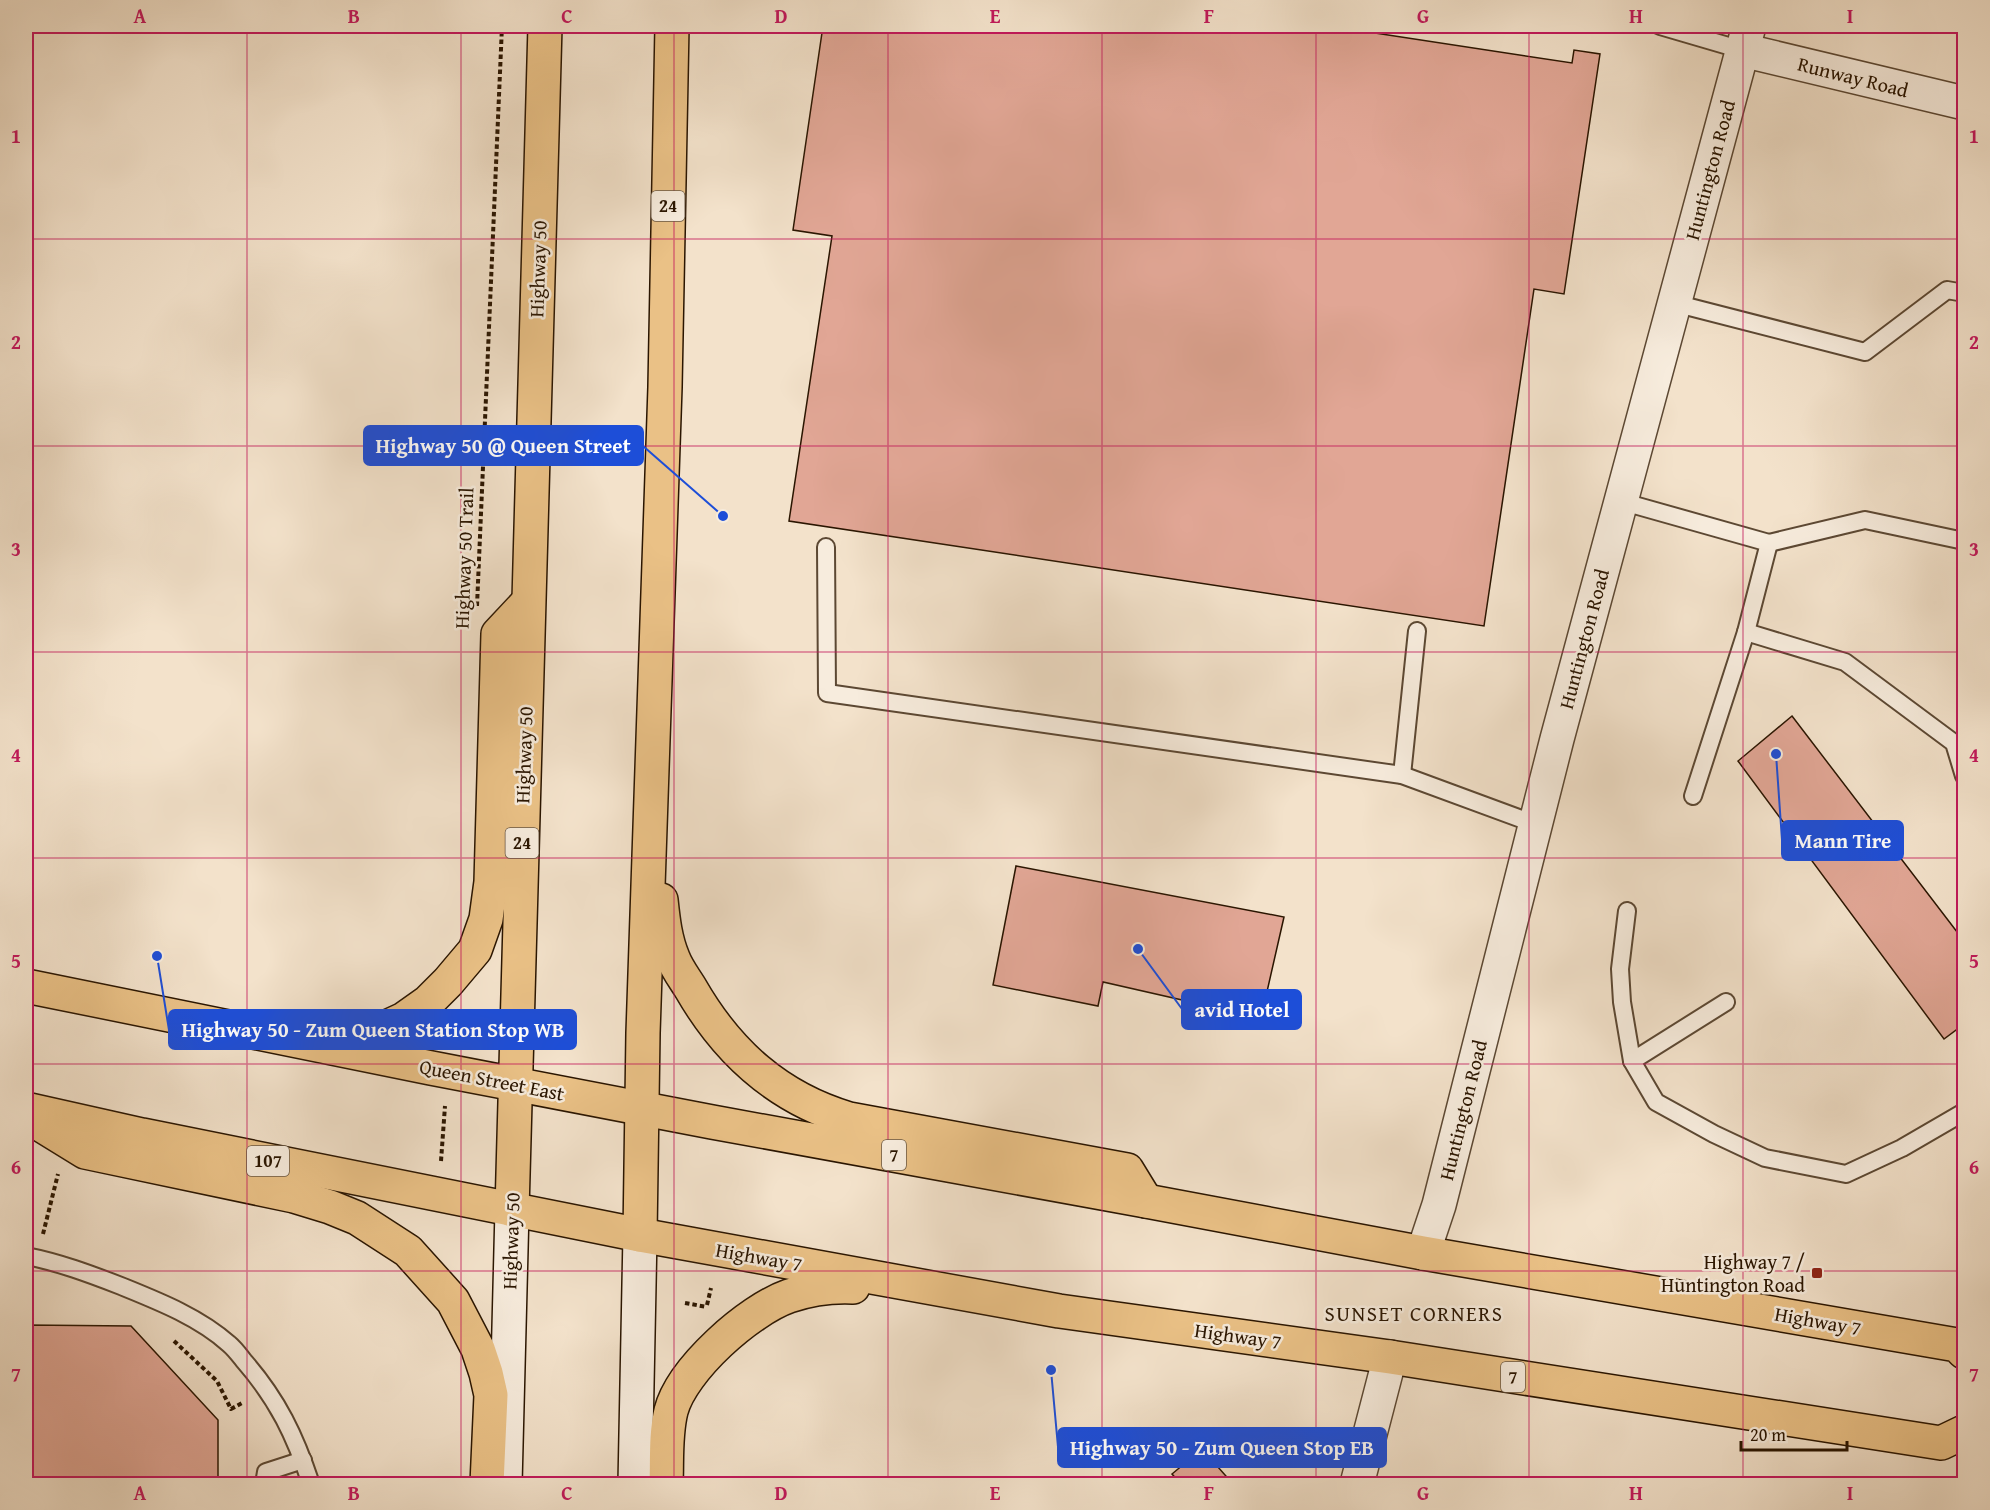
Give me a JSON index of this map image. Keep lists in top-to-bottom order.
{
  "streets": {
    "main road": [
      "24",
      "Highway 50",
      "Queen Street East",
      "7",
      "107",
      "Highway 7"
    ],
    "street": ["Runway Road", "Huntington Road"],
    "path": ["Highway 50 Trail"]
  },
  "crossings": [
    ["Runway Road", "Huntington Road"],
    ["Huntington Road", "Highway 7"],
    ["24", "Queen Street East"],
    ["24", "Highway 7"],
    ["Highway 50", "Queen Street East"],
    ["Highway 50", "107"],
    ["Highway 50", "Highway 7"],
    ["Queen Street East", "Highway 7"],
    ["107", "Highway 7"]
  ],
  "districts": ["SUNSET CORNERS"],
  "places": {
    "other": [
      "Highway 50 @ Queen Street",
      "Mann Tire",
      "avid Hotel",
      "Highway 50 - Zum Queen Station Stop WB",
      "Highway 50 - Zum Queen Stop EB"
    ],
    "transit": ["Highway 7 / Huntington Road"]
  },
  "scale_bar": "20 m",
  "grid": {
    "columns": [
      "A",
      "B",
      "C",
      "D",
      "E",
      "F",
      "G",
      "H",
      "I"
    ],
    "rows": [
      "1",
      "2",
      "3",
      "4",
      "5",
      "6",
      "7"
    ]
  }
}
